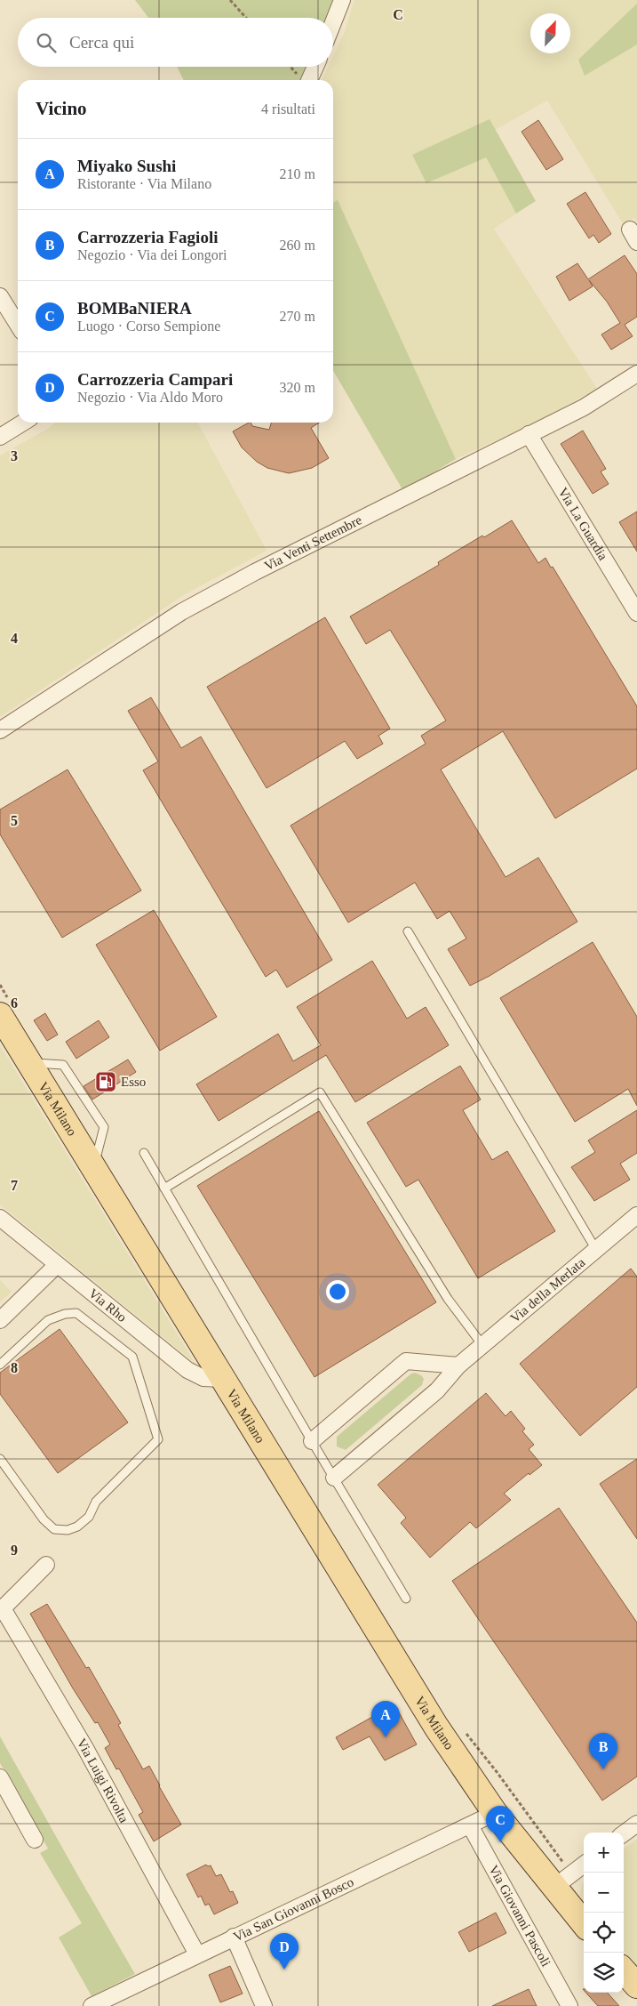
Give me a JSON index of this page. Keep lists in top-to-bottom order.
{
  "streets": {
    "main road": ["Via Milano"],
    "street": [
      "Via La Guardia",
      "Via Venti Settembre",
      "Via della Merlata",
      "Via Rho",
      "Via Luigi Rivolta",
      "Via San Giovanni Bosco",
      "Via Giovanni Pascoli"
    ]
  },
  "crossings": [
    ["Via La Guardia", "Via Venti Settembre"],
    ["Via Milano", "Via Rho"],
    ["Via Milano", "Via San Giovanni Bosco"],
    ["Via Luigi Rivolta", "Via San Giovanni Bosco"],
    ["Via San Giovanni Bosco", "Via Giovanni Pascoli"]
  ],
  "places": {
    "fuel station": ["Esso"]
  },
  "north": "top right",
  "page": {
    "search": "Cerca qui",
    "heading": ["Vicino", "4 risultati"],
    "list": [
      {
        "mark": "A",
        "name": "Miyako Sushi",
        "note": "Ristorante · Via Milano",
        "value": "210 m"
      },
      {
        "mark": "B",
        "name": "Carrozzeria Fagioli",
        "note": "Negozio · Via dei Longori",
        "value": "260 m"
      },
      {
        "mark": "C",
        "name": "BOMBaNIERA",
        "note": "Luogo · Corso Sempione",
        "value": "270 m"
      },
      {
        "mark": "D",
        "name": "Carrozzeria Campari",
        "note": "Negozio · Via Aldo Moro",
        "value": "320 m"
      }
    ],
    "pins": [
      "A",
      "B",
      "C",
      "D"
    ],
    "map_buttons": ["+", "−"]
  },
  "grid": {
    "columns": ["C"],
    "rows": [
      "3",
      "4",
      "5",
      "6",
      "7",
      "8",
      "9"
    ]
  }
}
